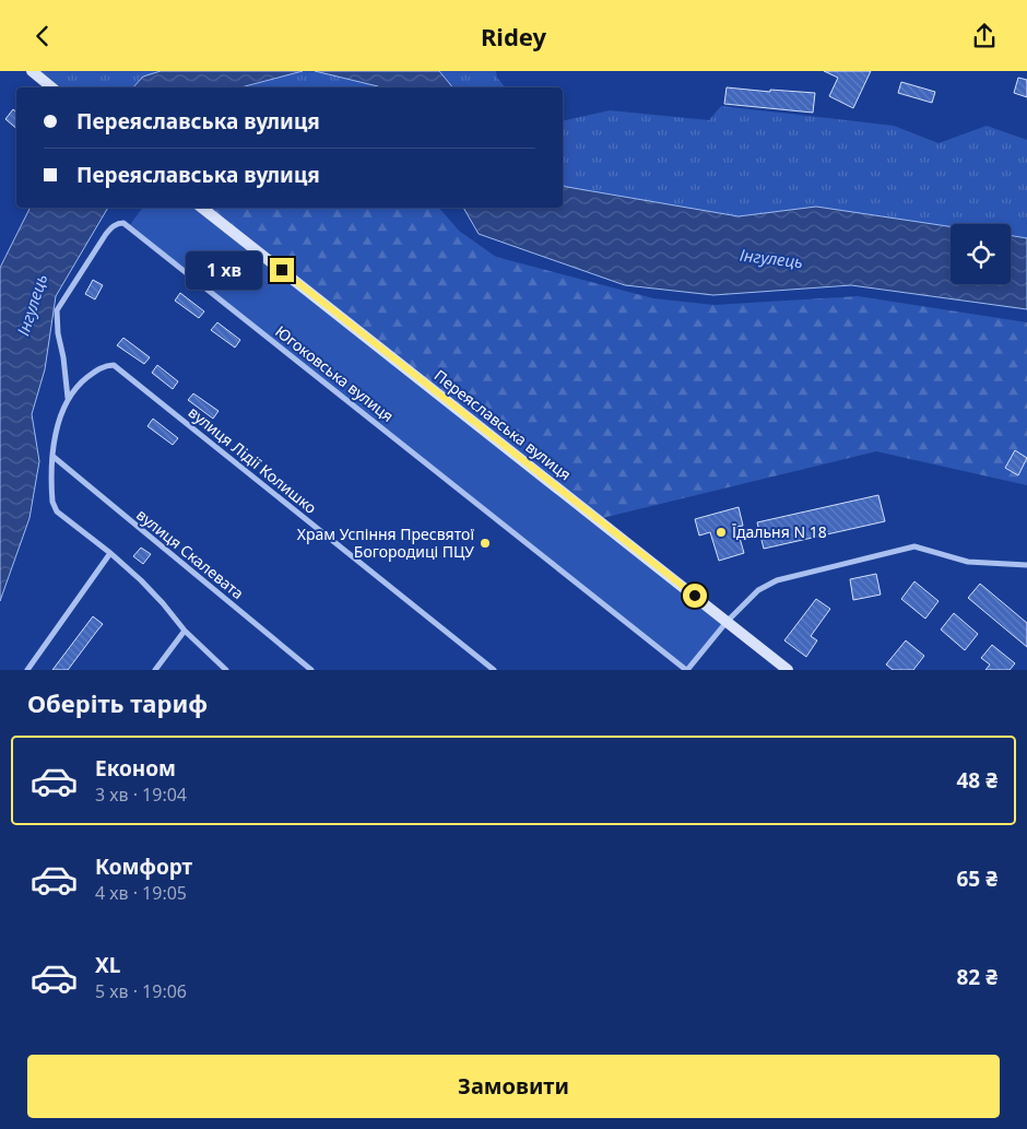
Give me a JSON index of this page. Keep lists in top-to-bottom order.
{
  "streets": {
    "street": [
      "Югоковська вулиця",
      "Переяславська вулиця",
      "вулиця Лідії Колишко",
      "вулиця Скалевата"
    ]
  },
  "crossings": [
    ["Югоковська вулиця", "вулиця Лідії Колишко"],
    ["вулиця Лідії Колишко", "вулиця Скалевата"]
  ],
  "water": ["Інгулець"],
  "places": ["Їдальня N 18", "Храм Успіння Пресвятої Богородиці ПЦУ"],
  "page": {
    "header": "Ridey",
    "banner": ["Переяславська вулиця", "Переяславська вулиця"],
    "bubble": "1 хв",
    "heading": "Оберіть тариф",
    "list": [
      {
        "name": "Економ",
        "note": "3 хв · 19:04",
        "value": "48 ₴"
      },
      {
        "name": "Комфорт",
        "note": "4 хв · 19:05",
        "value": "65 ₴"
      },
      {
        "name": "XL",
        "note": "5 хв · 19:06",
        "value": "82 ₴"
      }
    ],
    "buttons": "Замовити"
  }
}
